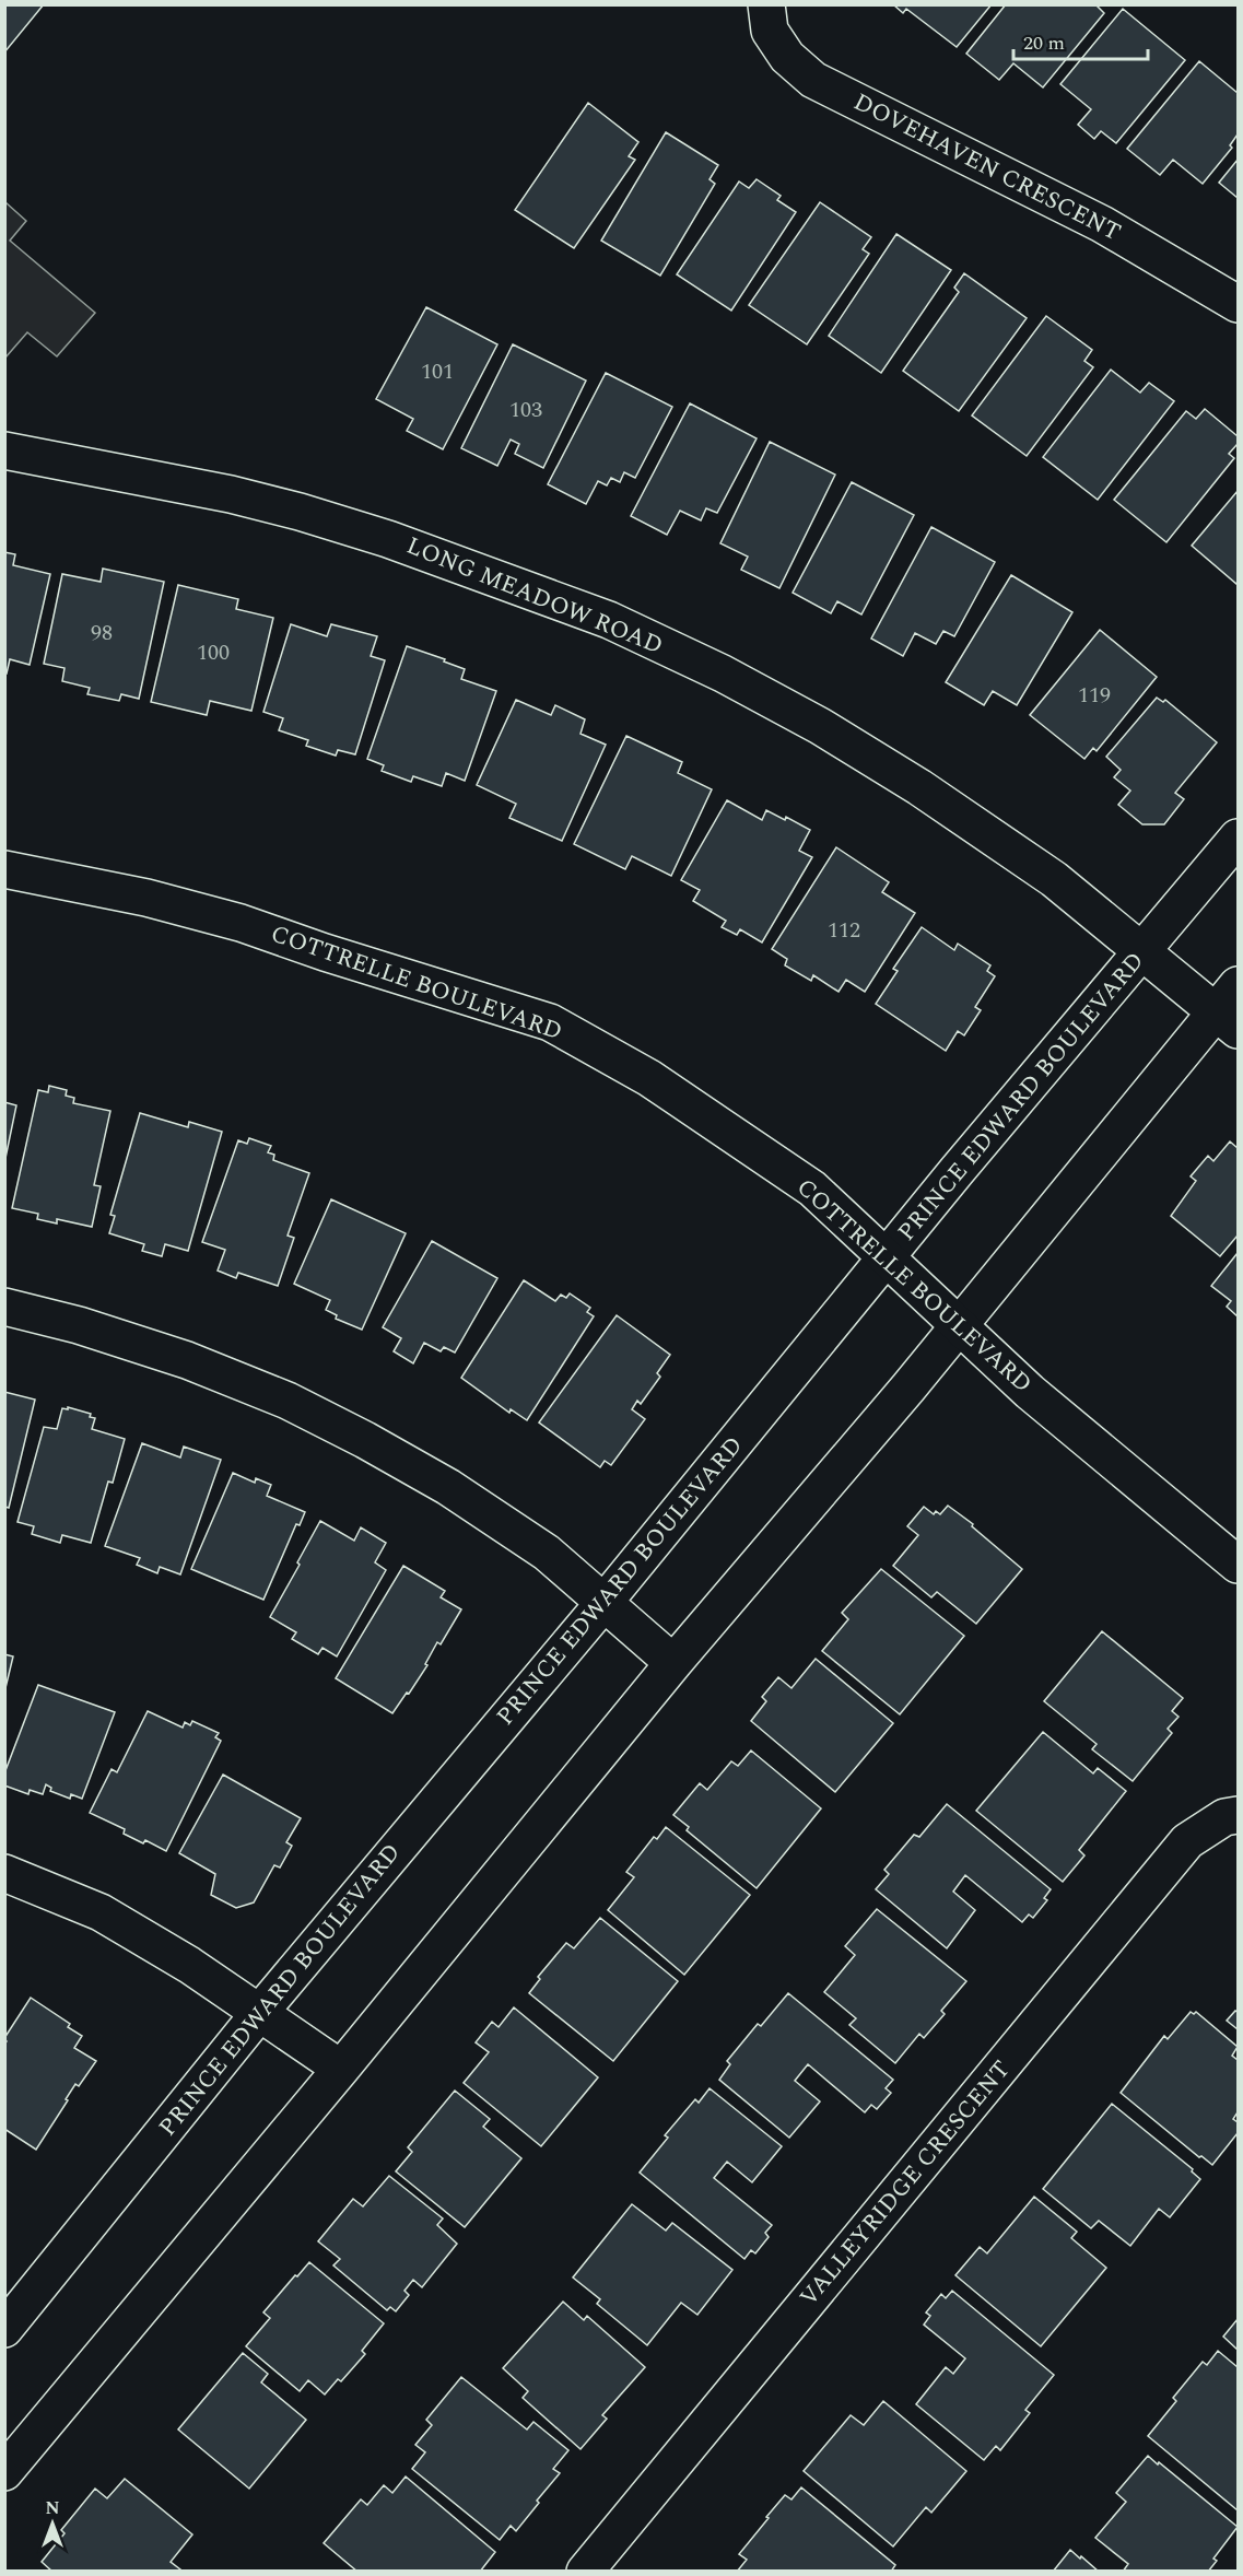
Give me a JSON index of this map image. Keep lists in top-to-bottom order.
{
  "streets": {
    "street": [
      "DOVEHAVEN CRESCENT",
      "LONG MEADOW ROAD",
      "COTTRELLE BOULEVARD",
      "PRINCE EDWARD BOULEVARD",
      "VALLEYRIDGE CRESCENT"
    ]
  },
  "crossings": [
    ["LONG MEADOW ROAD", "PRINCE EDWARD BOULEVARD"],
    ["COTTRELLE BOULEVARD", "PRINCE EDWARD BOULEVARD"]
  ],
  "house_numbers": [
    "101",
    "103",
    "98",
    "100",
    "119",
    "112"
  ],
  "scale_bar": "20 m",
  "north": "top"
}
